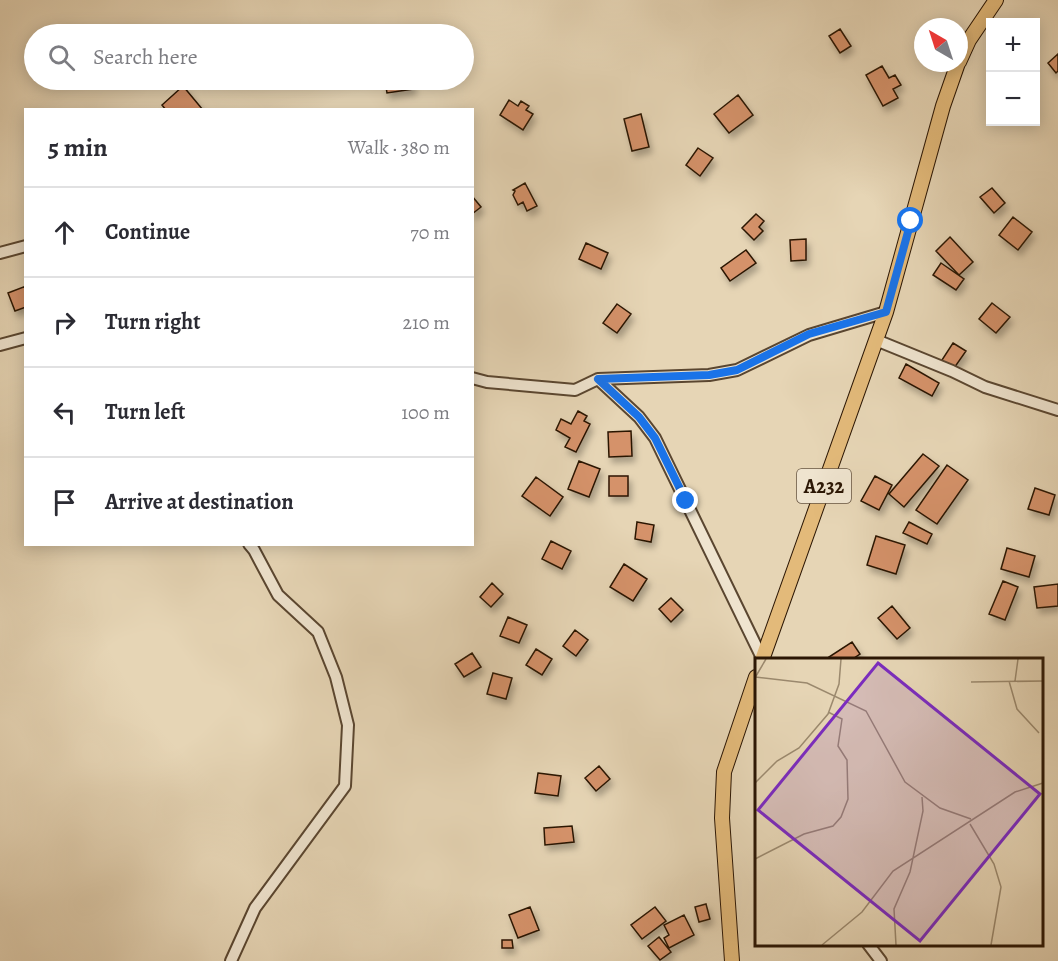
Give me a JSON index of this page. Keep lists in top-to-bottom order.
{
  "streets": {
    "main road": ["A232"]
  },
  "north": "top left",
  "page": {
    "map_buttons": ["+", "−"],
    "search": "Search here",
    "heading": ["5 min", "Walk · 380 m"],
    "list": [
      ["Continue", "70 m"],
      ["Turn right", "210 m"],
      ["Turn left", "100 m"],
      "Arrive at destination"
    ]
  }
}
